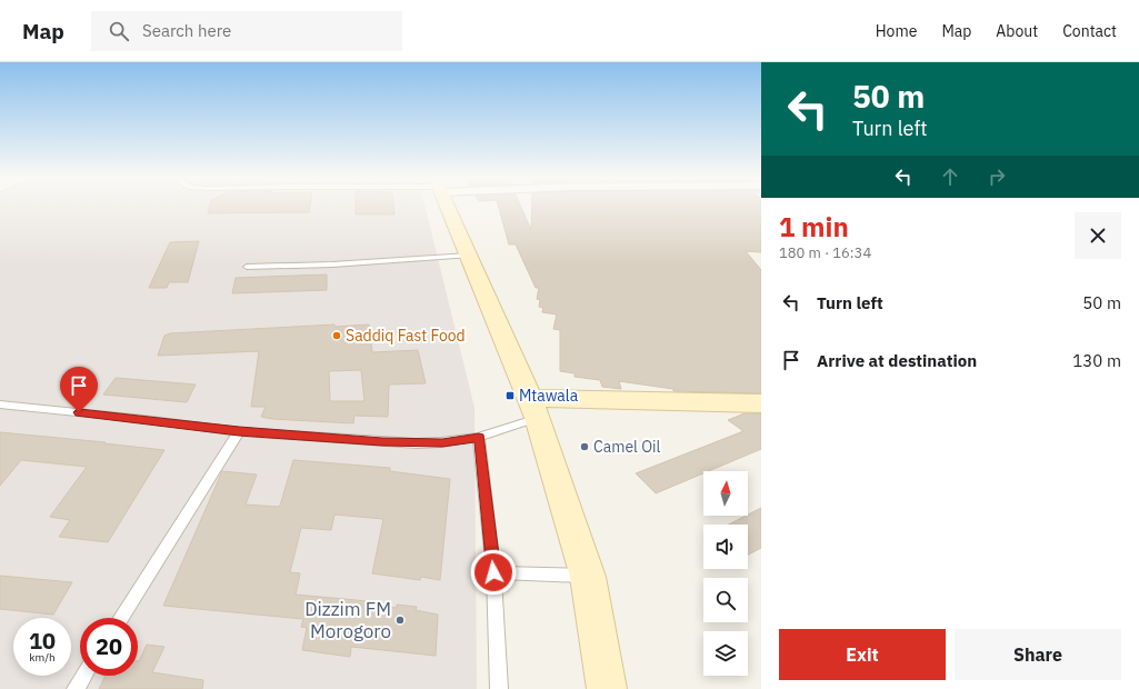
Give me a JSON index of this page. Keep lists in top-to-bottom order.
{
  "places": {
    "other": ["Saddiq Fast Food", "Camel Oil", "Dizzim FM Morogoro"],
    "transit": ["Mtawala"]
  },
  "north": "top",
  "page": {
    "header": "Map",
    "search": "Search here",
    "nav": [
      "Home",
      "Map",
      "About",
      "Contact"
    ],
    "turn": ["50 m", "Turn left"],
    "heading": ["1 min", "180 m · 16:34"],
    "list": [
      {
        "name": "Turn left",
        "value": "50 m"
      },
      {
        "name": "Arrive at destination",
        "value": "130 m"
      }
    ],
    "speed": "10 km/h",
    "limit": "20",
    "buttons": ["Exit", "Share"]
  }
}
